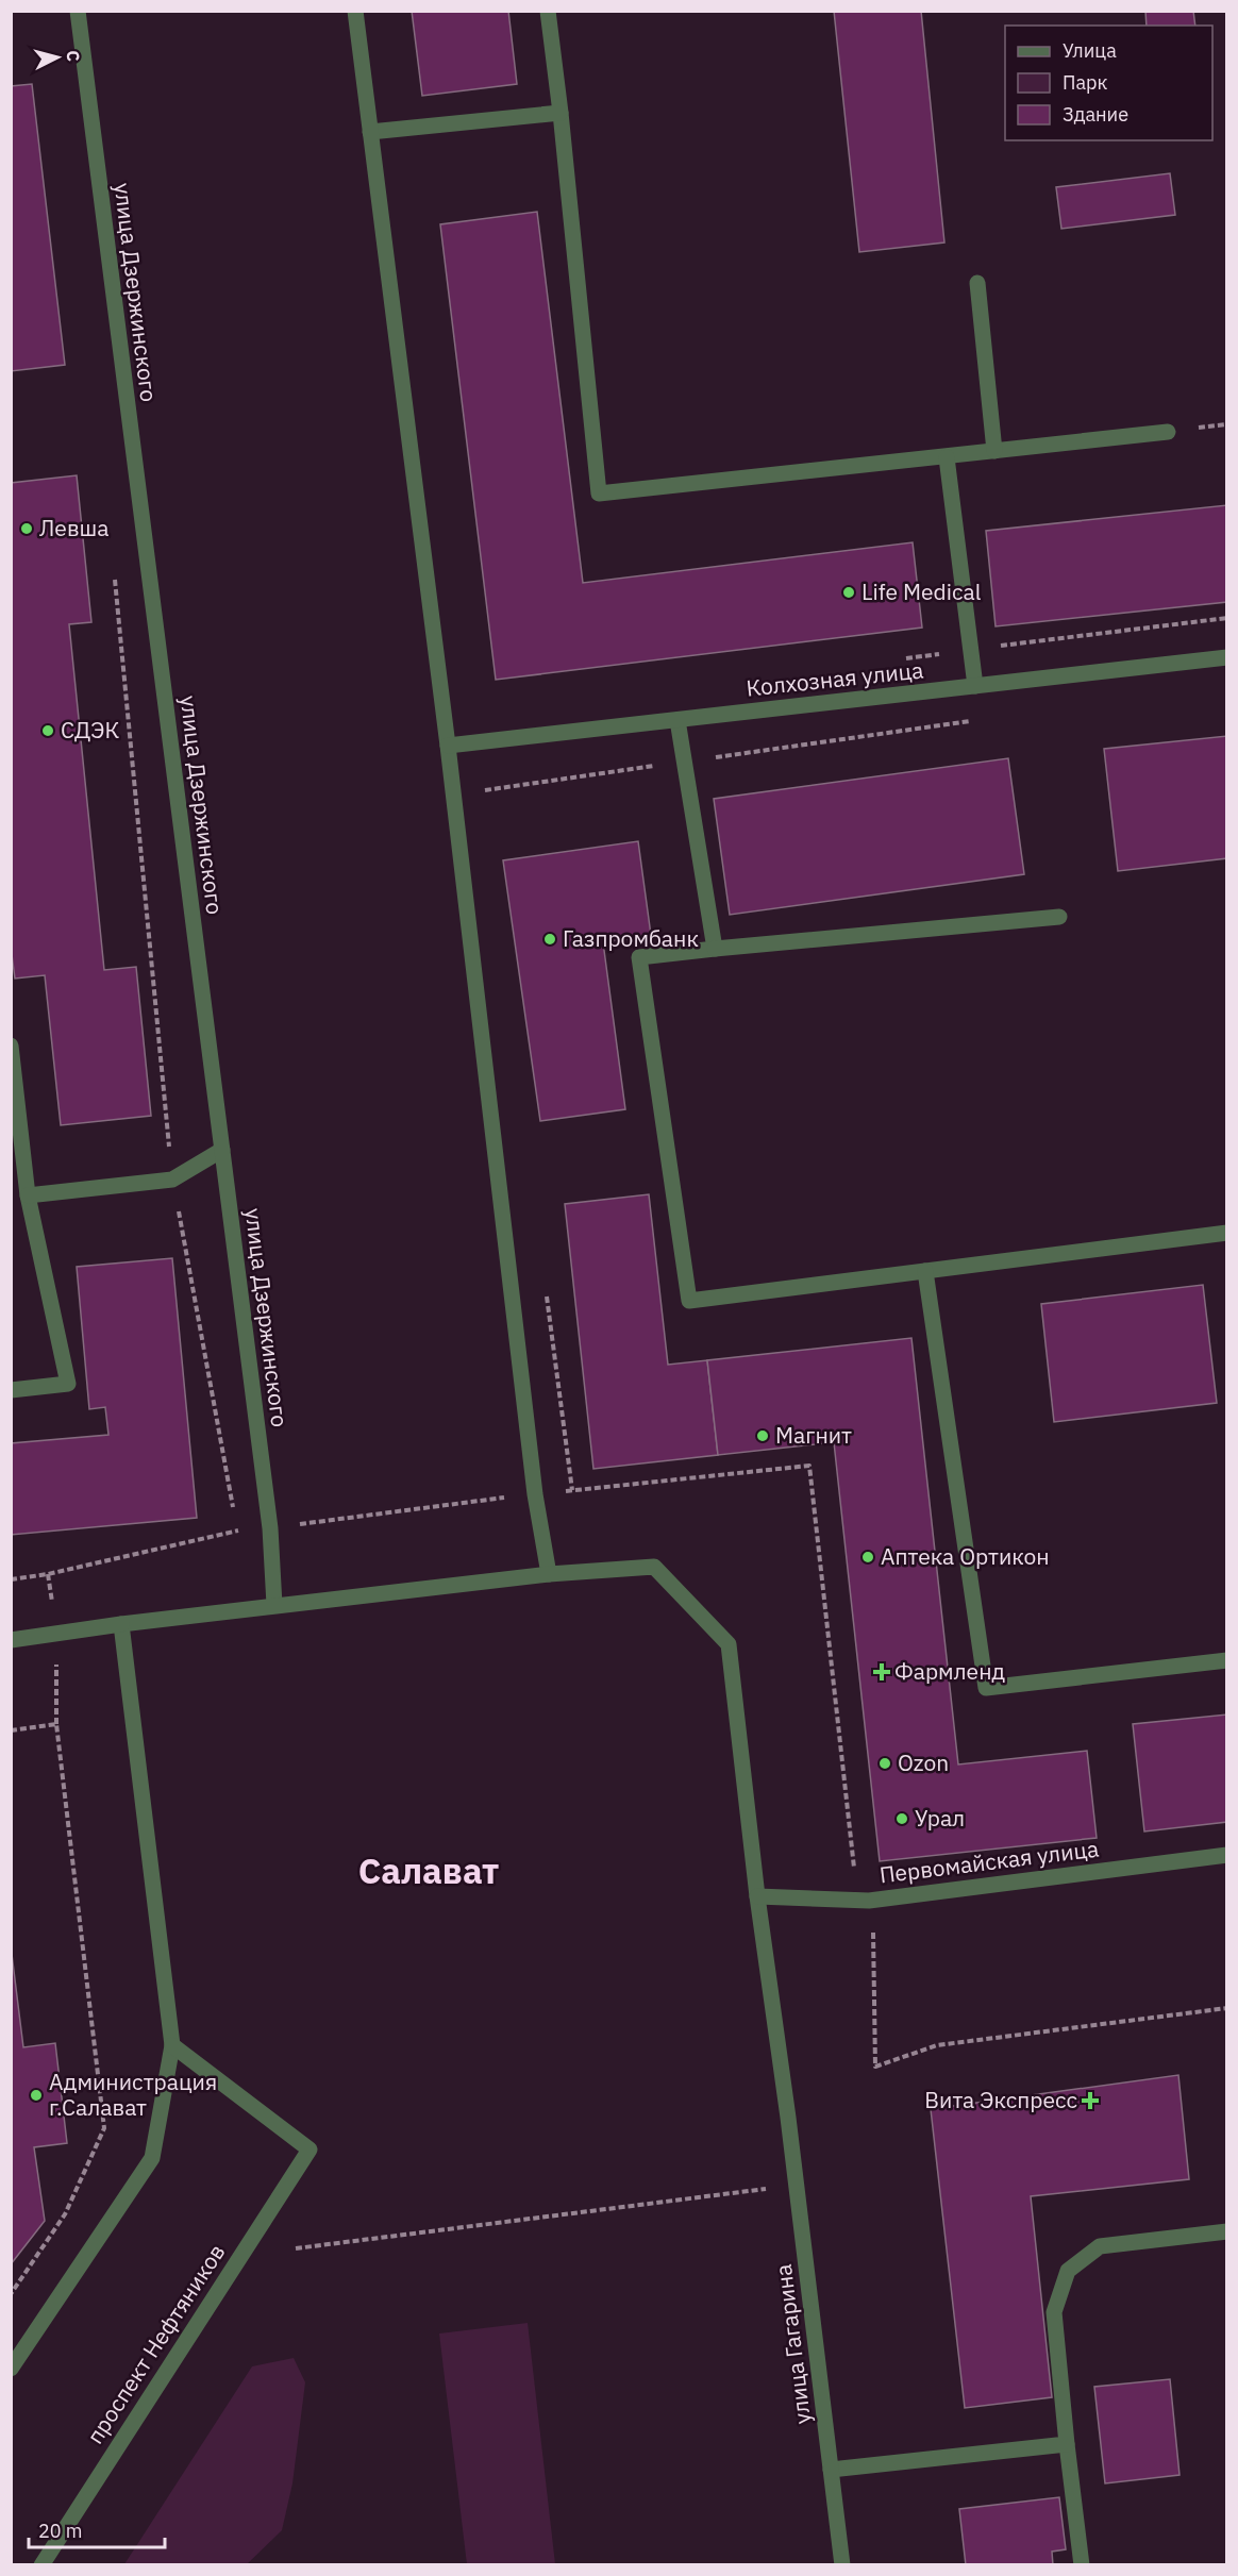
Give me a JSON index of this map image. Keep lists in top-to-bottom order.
{
  "streets": {
    "street": [
      "улица Дзержинского",
      "Колхозная улица",
      "Первомайская улица",
      "проспект Нефтяников",
      "улица Гагарина"
    ]
  },
  "crossings": [
    ["Первомайская улица", "улица Гагарина"]
  ],
  "districts": ["Салават"],
  "places": {
    "other": [
      "Левша",
      "Life Medical",
      "СДЭК",
      "Газпромбанк",
      "Магнит",
      "Аптека Ортикон",
      "Ozon",
      "Урал",
      "Администрация г.Салават"
    ],
    "health": ["Фармленд", "Вита Экспресс"]
  },
  "legend": ["Улица", "Парк", "Здание"],
  "scale_bar": "20 m",
  "north": "right"
}
